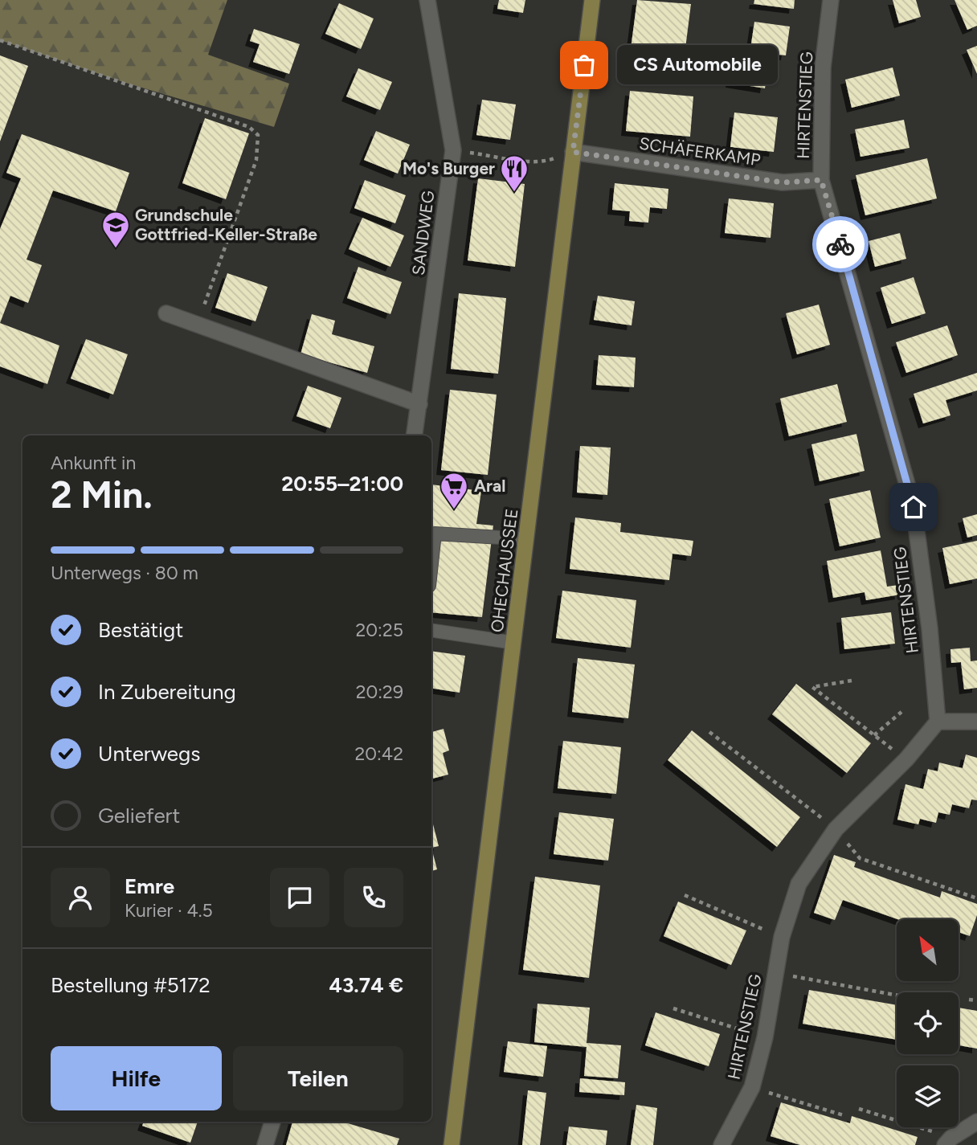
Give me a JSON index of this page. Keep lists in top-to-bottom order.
{
  "streets": {
    "main road": ["OHECHAUSSEE"],
    "street": ["HIRTENSTIEG", "SCHÄFERKAMP", "SANDWEG"]
  },
  "crossings": [
    ["HIRTENSTIEG", "SCHÄFERKAMP"],
    ["SCHÄFERKAMP", "OHECHAUSSEE"]
  ],
  "places": {
    "other": ["CS Automobile"],
    "restaurant": ["Mo's Burger"],
    "school or university": ["Grundschule Gottfried-Keller-Straße"],
    "supermarket": ["Aral"]
  },
  "north": "top left",
  "page": {
    "bubble": "CS Automobile",
    "heading": ["2 Min.", "Ankunft in", "20:55–21:00"],
    "panel": [
      "Emre",
      "Kurier · 4.5",
      "Bestellung #5172",
      "43.74 €"
    ],
    "bar": "Unterwegs · 80 m",
    "list": [
      ["Bestätigt", "20:25"],
      ["In Zubereitung", "20:29"],
      ["Unterwegs", "20:42"],
      "Geliefert"
    ],
    "buttons": ["Hilfe", "Teilen"]
  }
}
